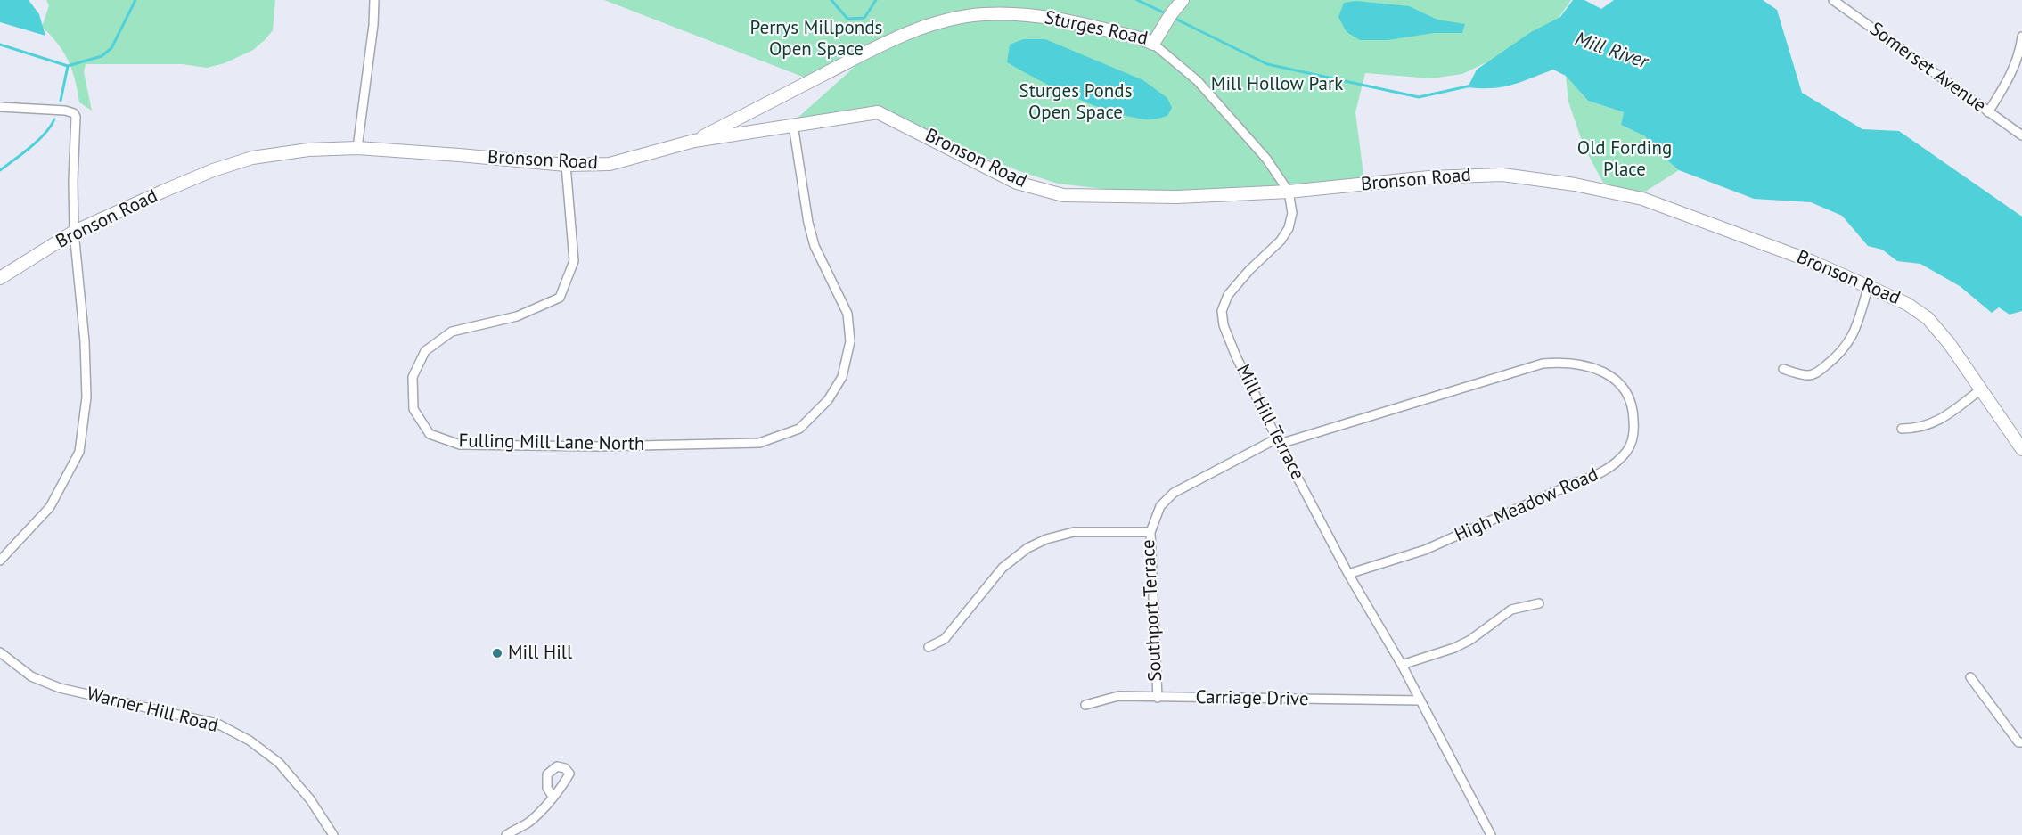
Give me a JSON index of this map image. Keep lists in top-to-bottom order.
{
  "streets": {
    "main road": ["Sturges Road", "Bronson Road"],
    "street": [
      "Somerset Avenue",
      "Mill Hill Terrace",
      "Fulling Mill Lane North",
      "High Meadow Road",
      "Southport Terrace",
      "Carriage Drive",
      "Warner Hill Road"
    ]
  },
  "crossings": [
    ["Sturges Road", "Bronson Road"],
    ["Sturges Road", "Mill Hill Terrace"],
    ["Bronson Road", "Mill Hill Terrace"],
    ["Bronson Road", "Fulling Mill Lane North"],
    ["Mill Hill Terrace", "High Meadow Road"],
    ["Mill Hill Terrace", "Carriage Drive"],
    ["High Meadow Road", "Southport Terrace"],
    ["Southport Terrace", "Carriage Drive"]
  ],
  "water": ["Mill River"],
  "parks": [
    "Perrys Millponds Open Space",
    "Mill Hollow Park",
    "Sturges Ponds Open Space",
    "Old Fording Place"
  ],
  "places": ["Mill Hill"]
}
